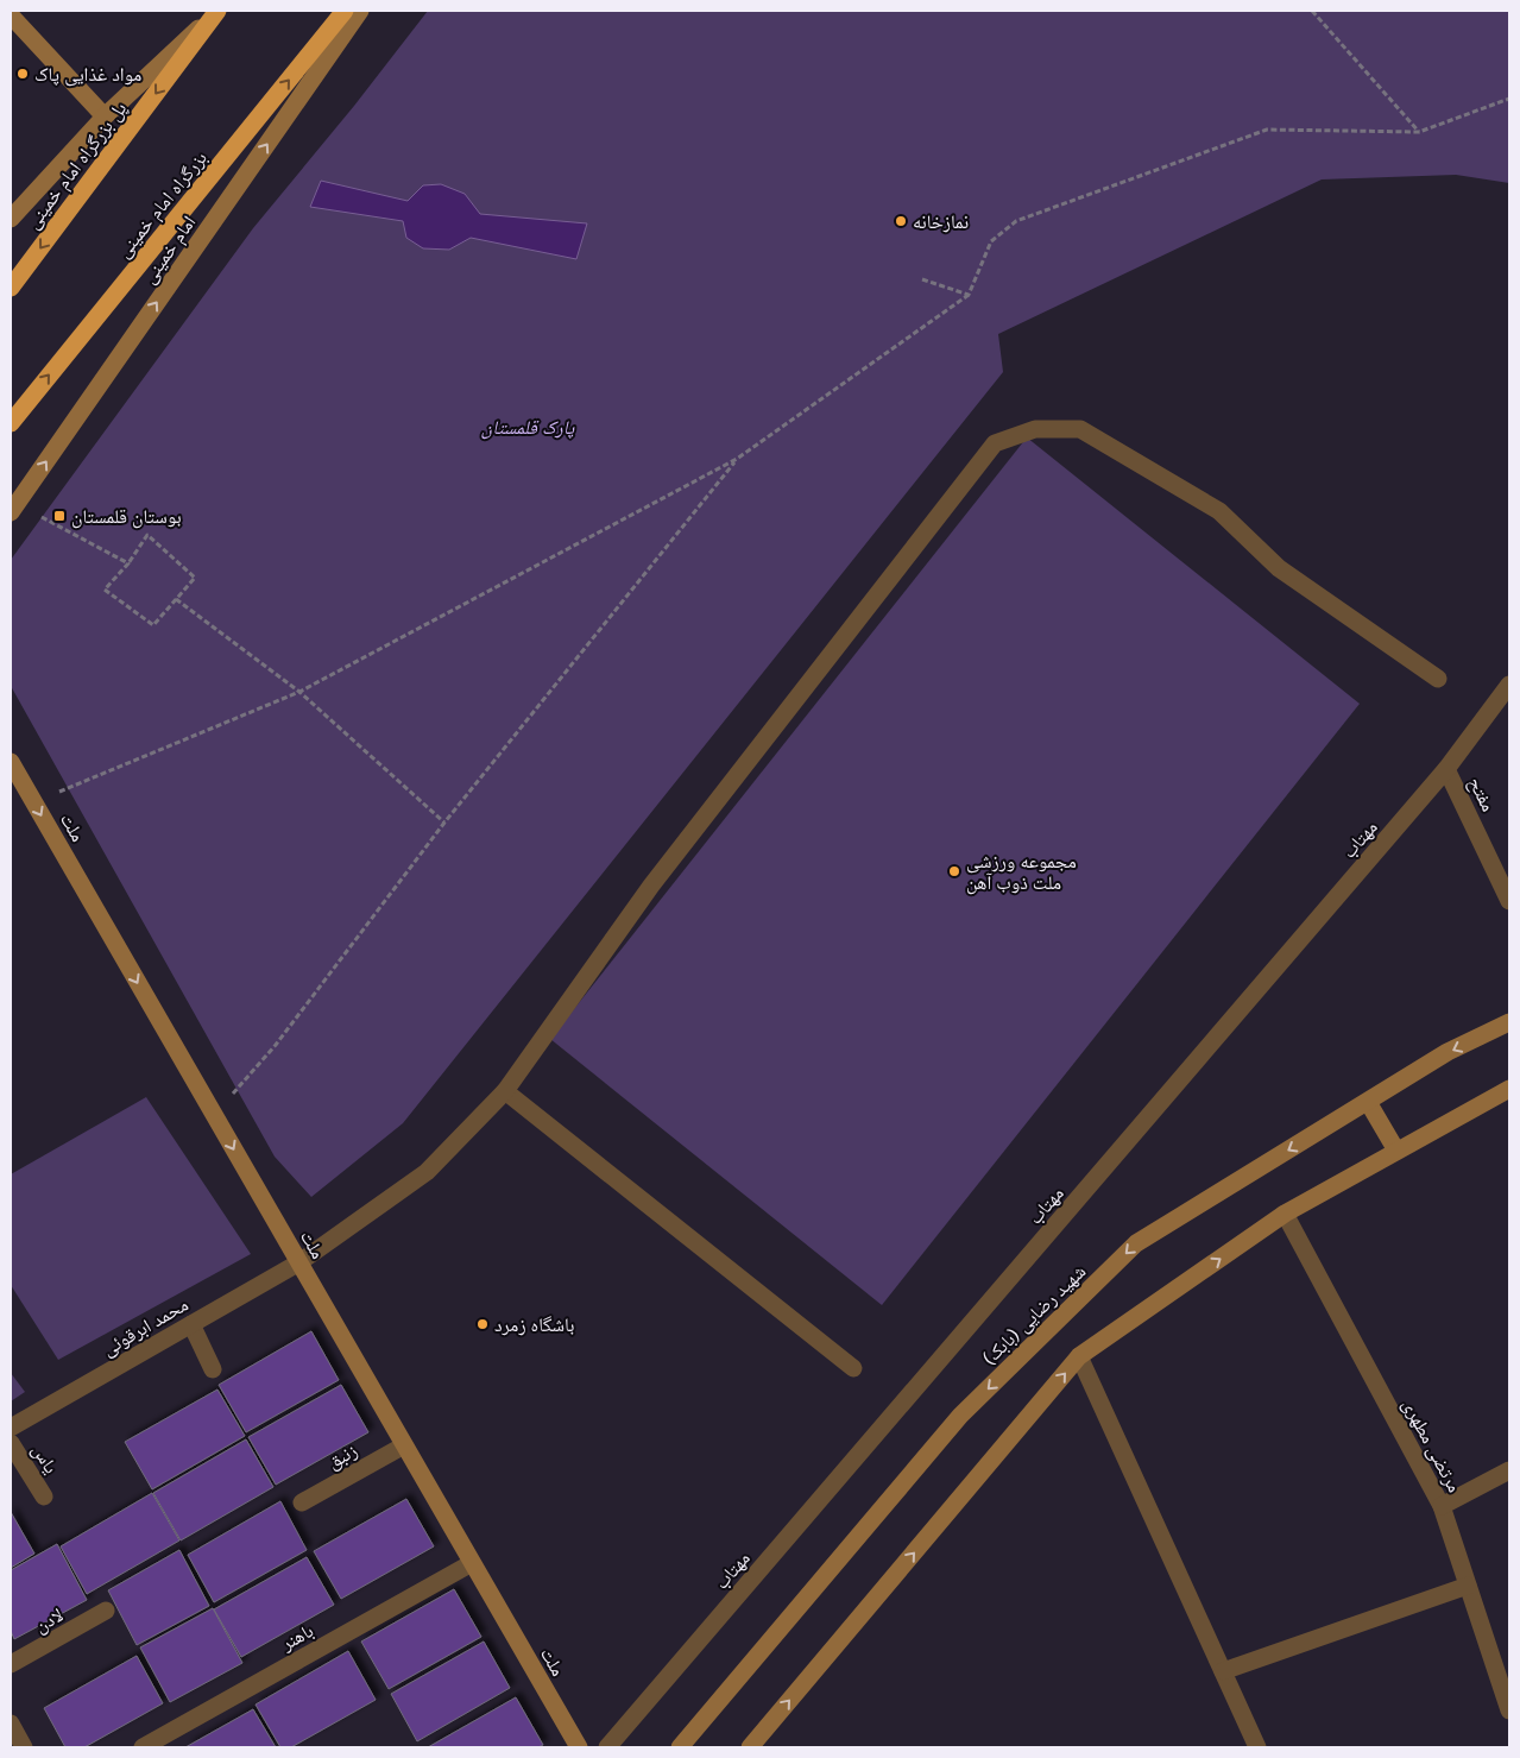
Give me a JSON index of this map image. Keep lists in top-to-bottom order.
{
  "streets": {
    "highway": ["پل بزرگراه امام خمینی", "بزرگراه امام خمینی"],
    "main road": ["امام خمینی", "ملت", "شهید رضایی (بابک)"],
    "street": [
      "مفتح",
      "مهتاب",
      "محمد ابرقوئی",
      "مرتضی مطهری",
      "زنبق",
      "یاس",
      "لادن",
      "باهنر"
    ]
  },
  "crossings": [
    ["مفتح", "مهتاب"],
    ["ملت", "محمد ابرقوئی"],
    ["ملت", "زنبق"],
    ["ملت", "باهنر"]
  ],
  "one_way": ["پل بزرگراه امام خمینی", "بزرگراه امام خمینی", "ملت"],
  "parks": ["پارک قلمستان"],
  "places": {
    "other": [
      "مواد غذایی پاک",
      "نمازخانه",
      "مجموعه ورزشی ملت ذوب آهن",
      "باشگاه زمرد"
    ],
    "transit": ["بوستان قلمستان"]
  }
}
